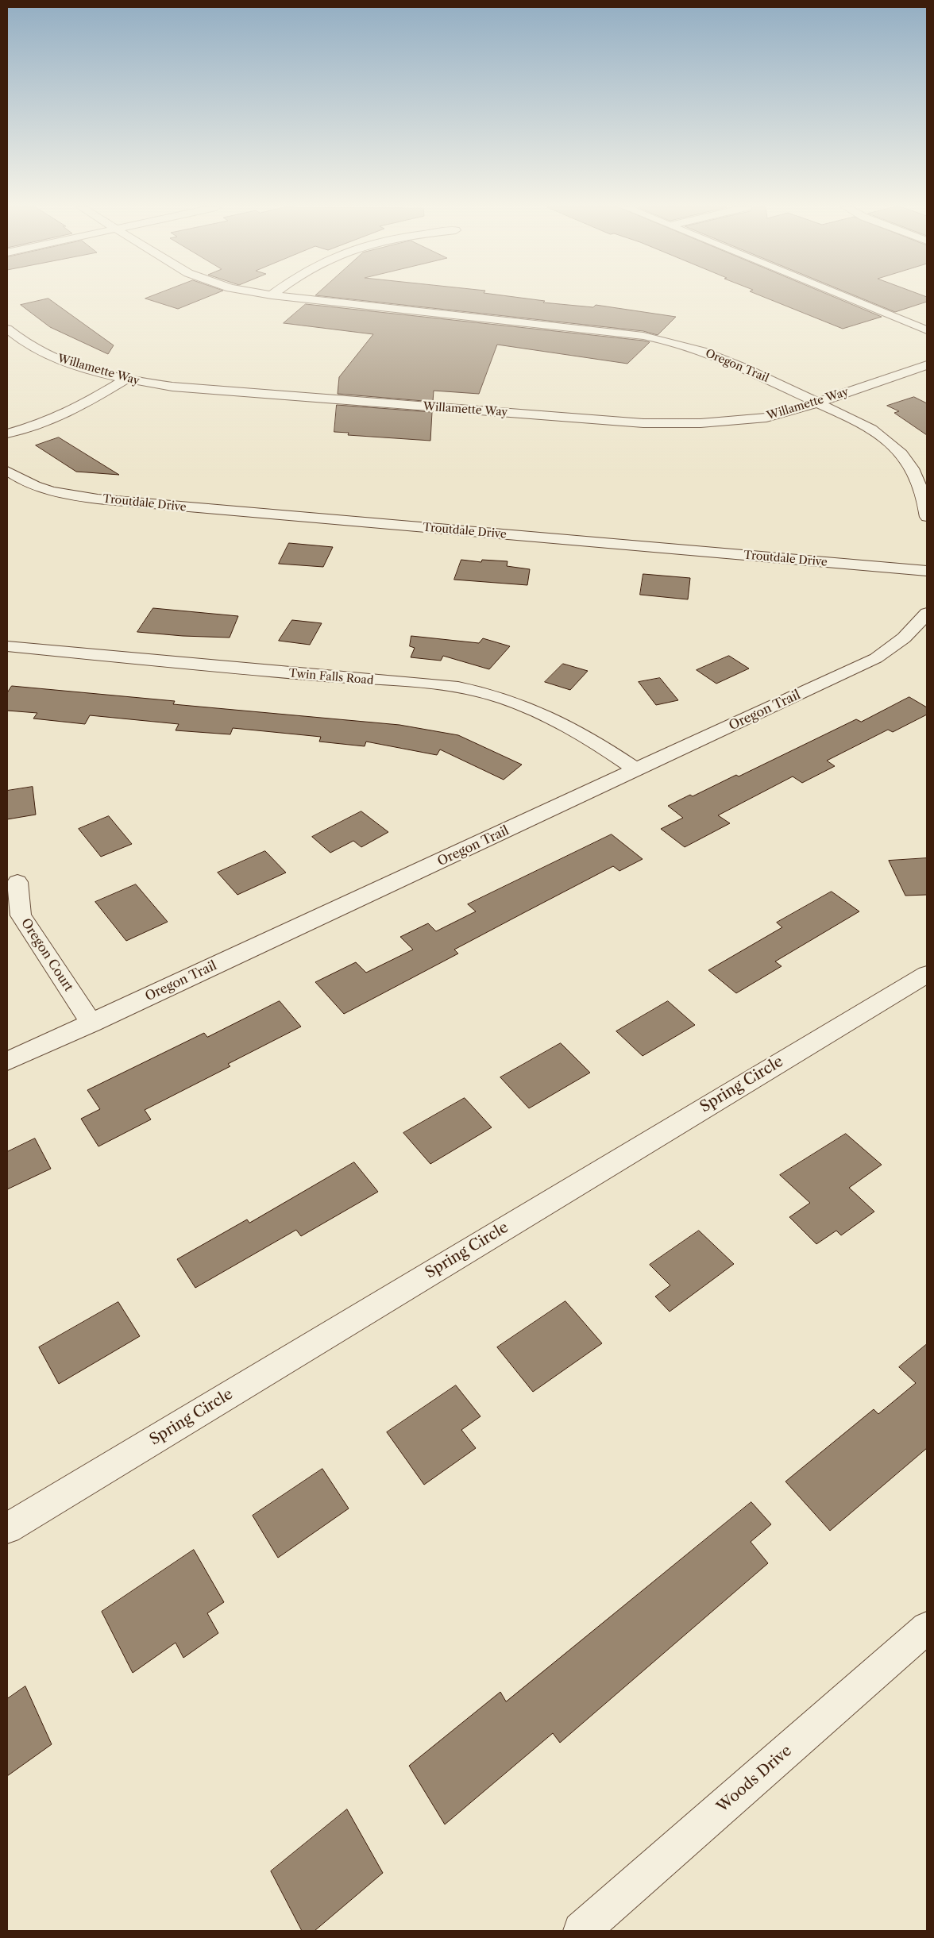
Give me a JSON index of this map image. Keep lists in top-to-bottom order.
{
  "streets": {
    "street": [
      "Oregon Trail",
      "Willamette Way",
      "Troutdale Drive",
      "Twin Falls Road",
      "Oregon Court",
      "Spring Circle",
      "Woods Drive"
    ]
  },
  "crossings": [
    ["Oregon Trail", "Willamette Way"],
    ["Oregon Trail", "Twin Falls Road"],
    ["Oregon Trail", "Oregon Court"]
  ]
}
